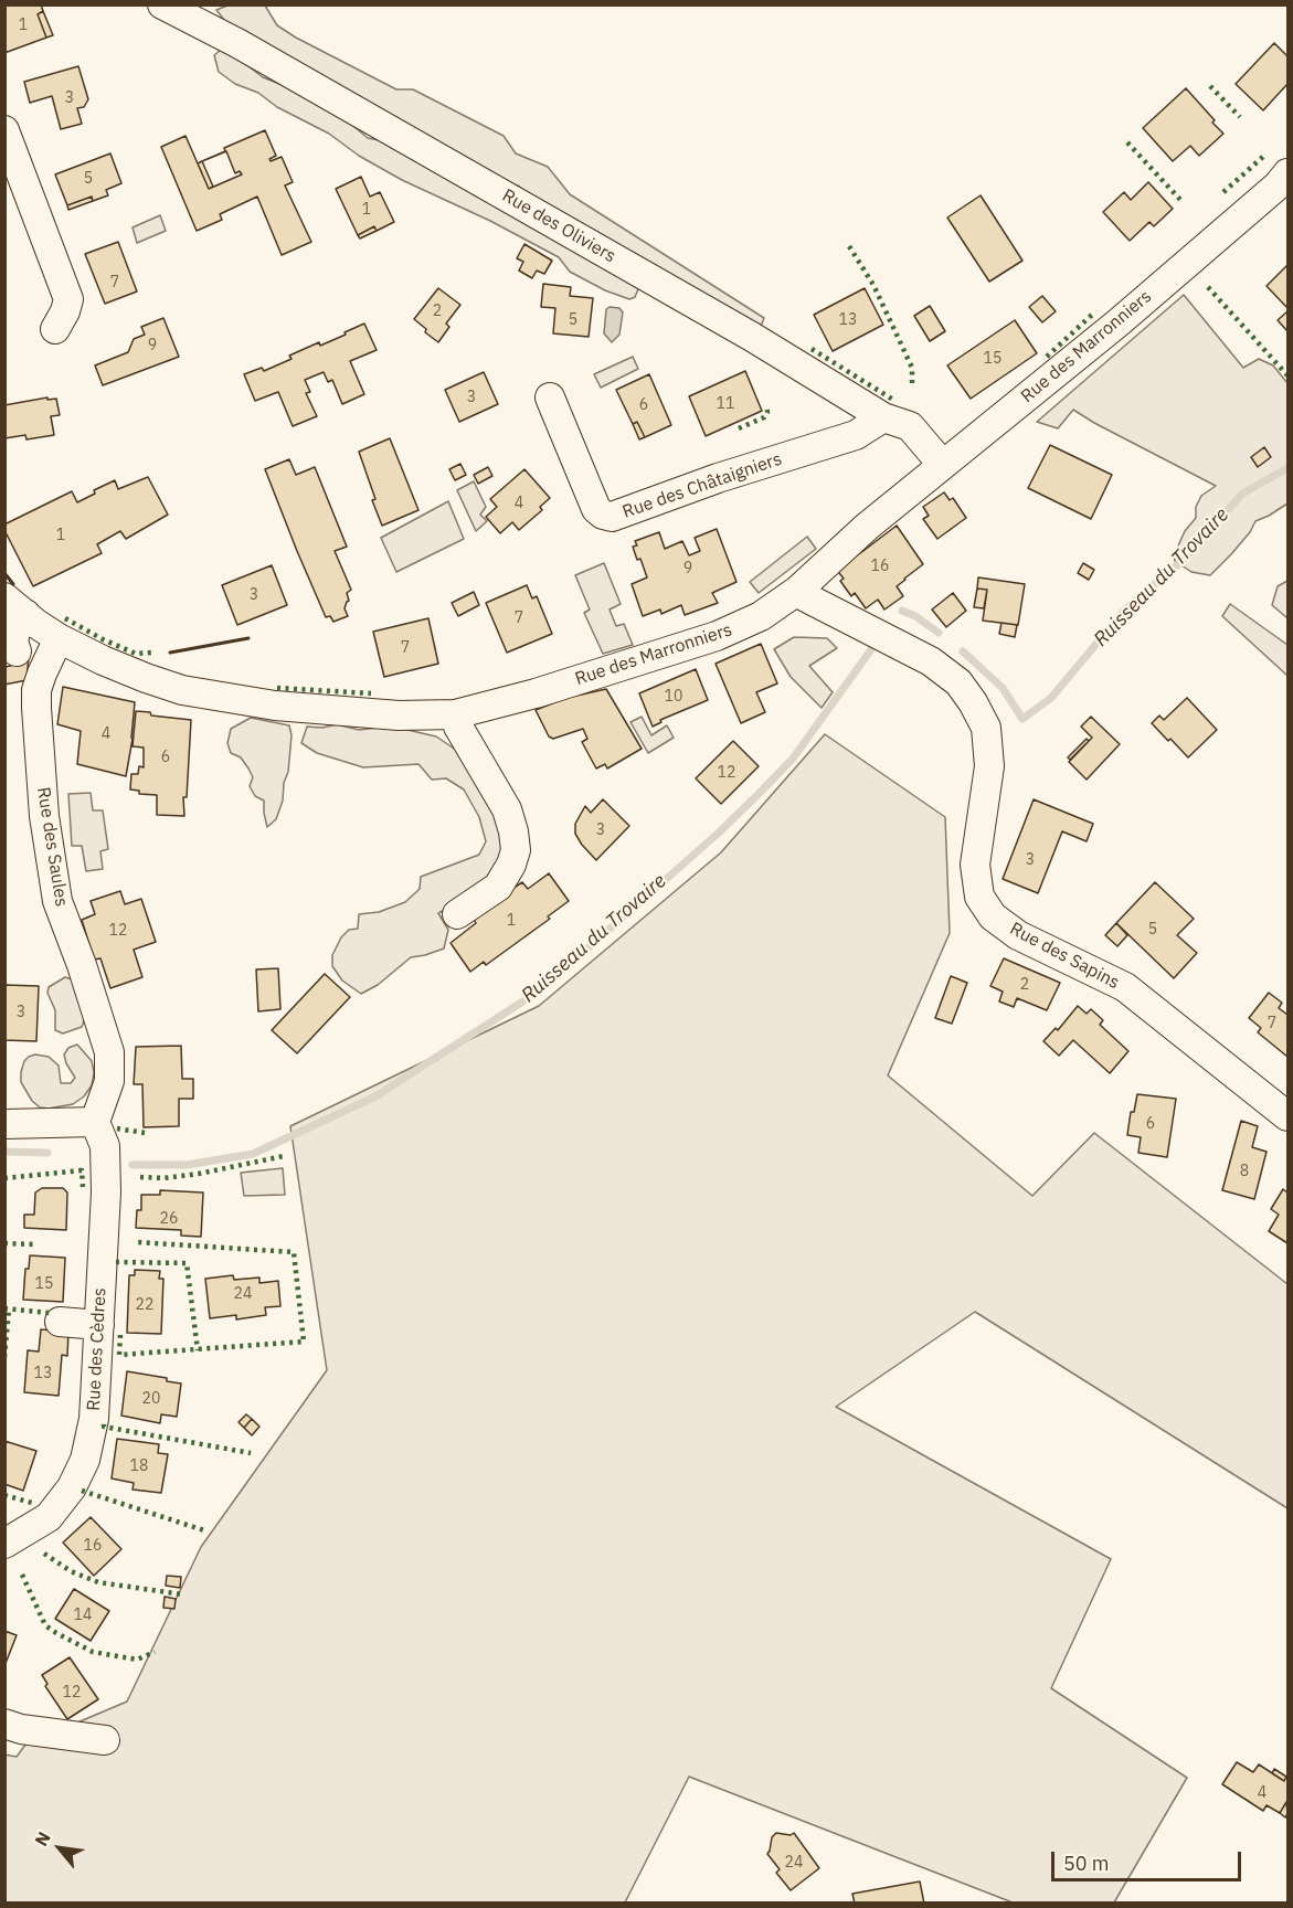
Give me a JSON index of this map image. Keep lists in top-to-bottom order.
{
  "streets": {
    "street": [
      "Rue des Oliviers",
      "Rue des Marronniers",
      "Rue des Châtaigniers",
      "Rue des Saules",
      "Rue des Sapins",
      "Rue des Cèdres"
    ]
  },
  "crossings": [
    ["Rue des Oliviers", "Rue des Marronniers"],
    ["Rue des Oliviers", "Rue des Châtaigniers"],
    ["Rue des Marronniers", "Rue des Saules"],
    ["Rue des Marronniers", "Rue des Sapins"],
    ["Rue des Saules", "Rue des Cèdres"]
  ],
  "water": ["Ruisseau du Trovaire"],
  "house_numbers": [
    "1",
    "3",
    "5",
    "1",
    "7",
    "2",
    "5",
    "13",
    "9",
    "15",
    "3",
    "11",
    "6",
    "4",
    "1",
    "16",
    "9",
    "3",
    "7",
    "7",
    "10",
    "4",
    "6",
    "12",
    "3",
    "3",
    "1",
    "5",
    "12",
    "2",
    "3",
    "7",
    "6",
    "8",
    "26",
    "15",
    "24",
    "22",
    "13",
    "20",
    "18",
    "16",
    "14",
    "12",
    "4",
    "24"
  ],
  "scale_bar": "50 m",
  "north": "top left"
}
